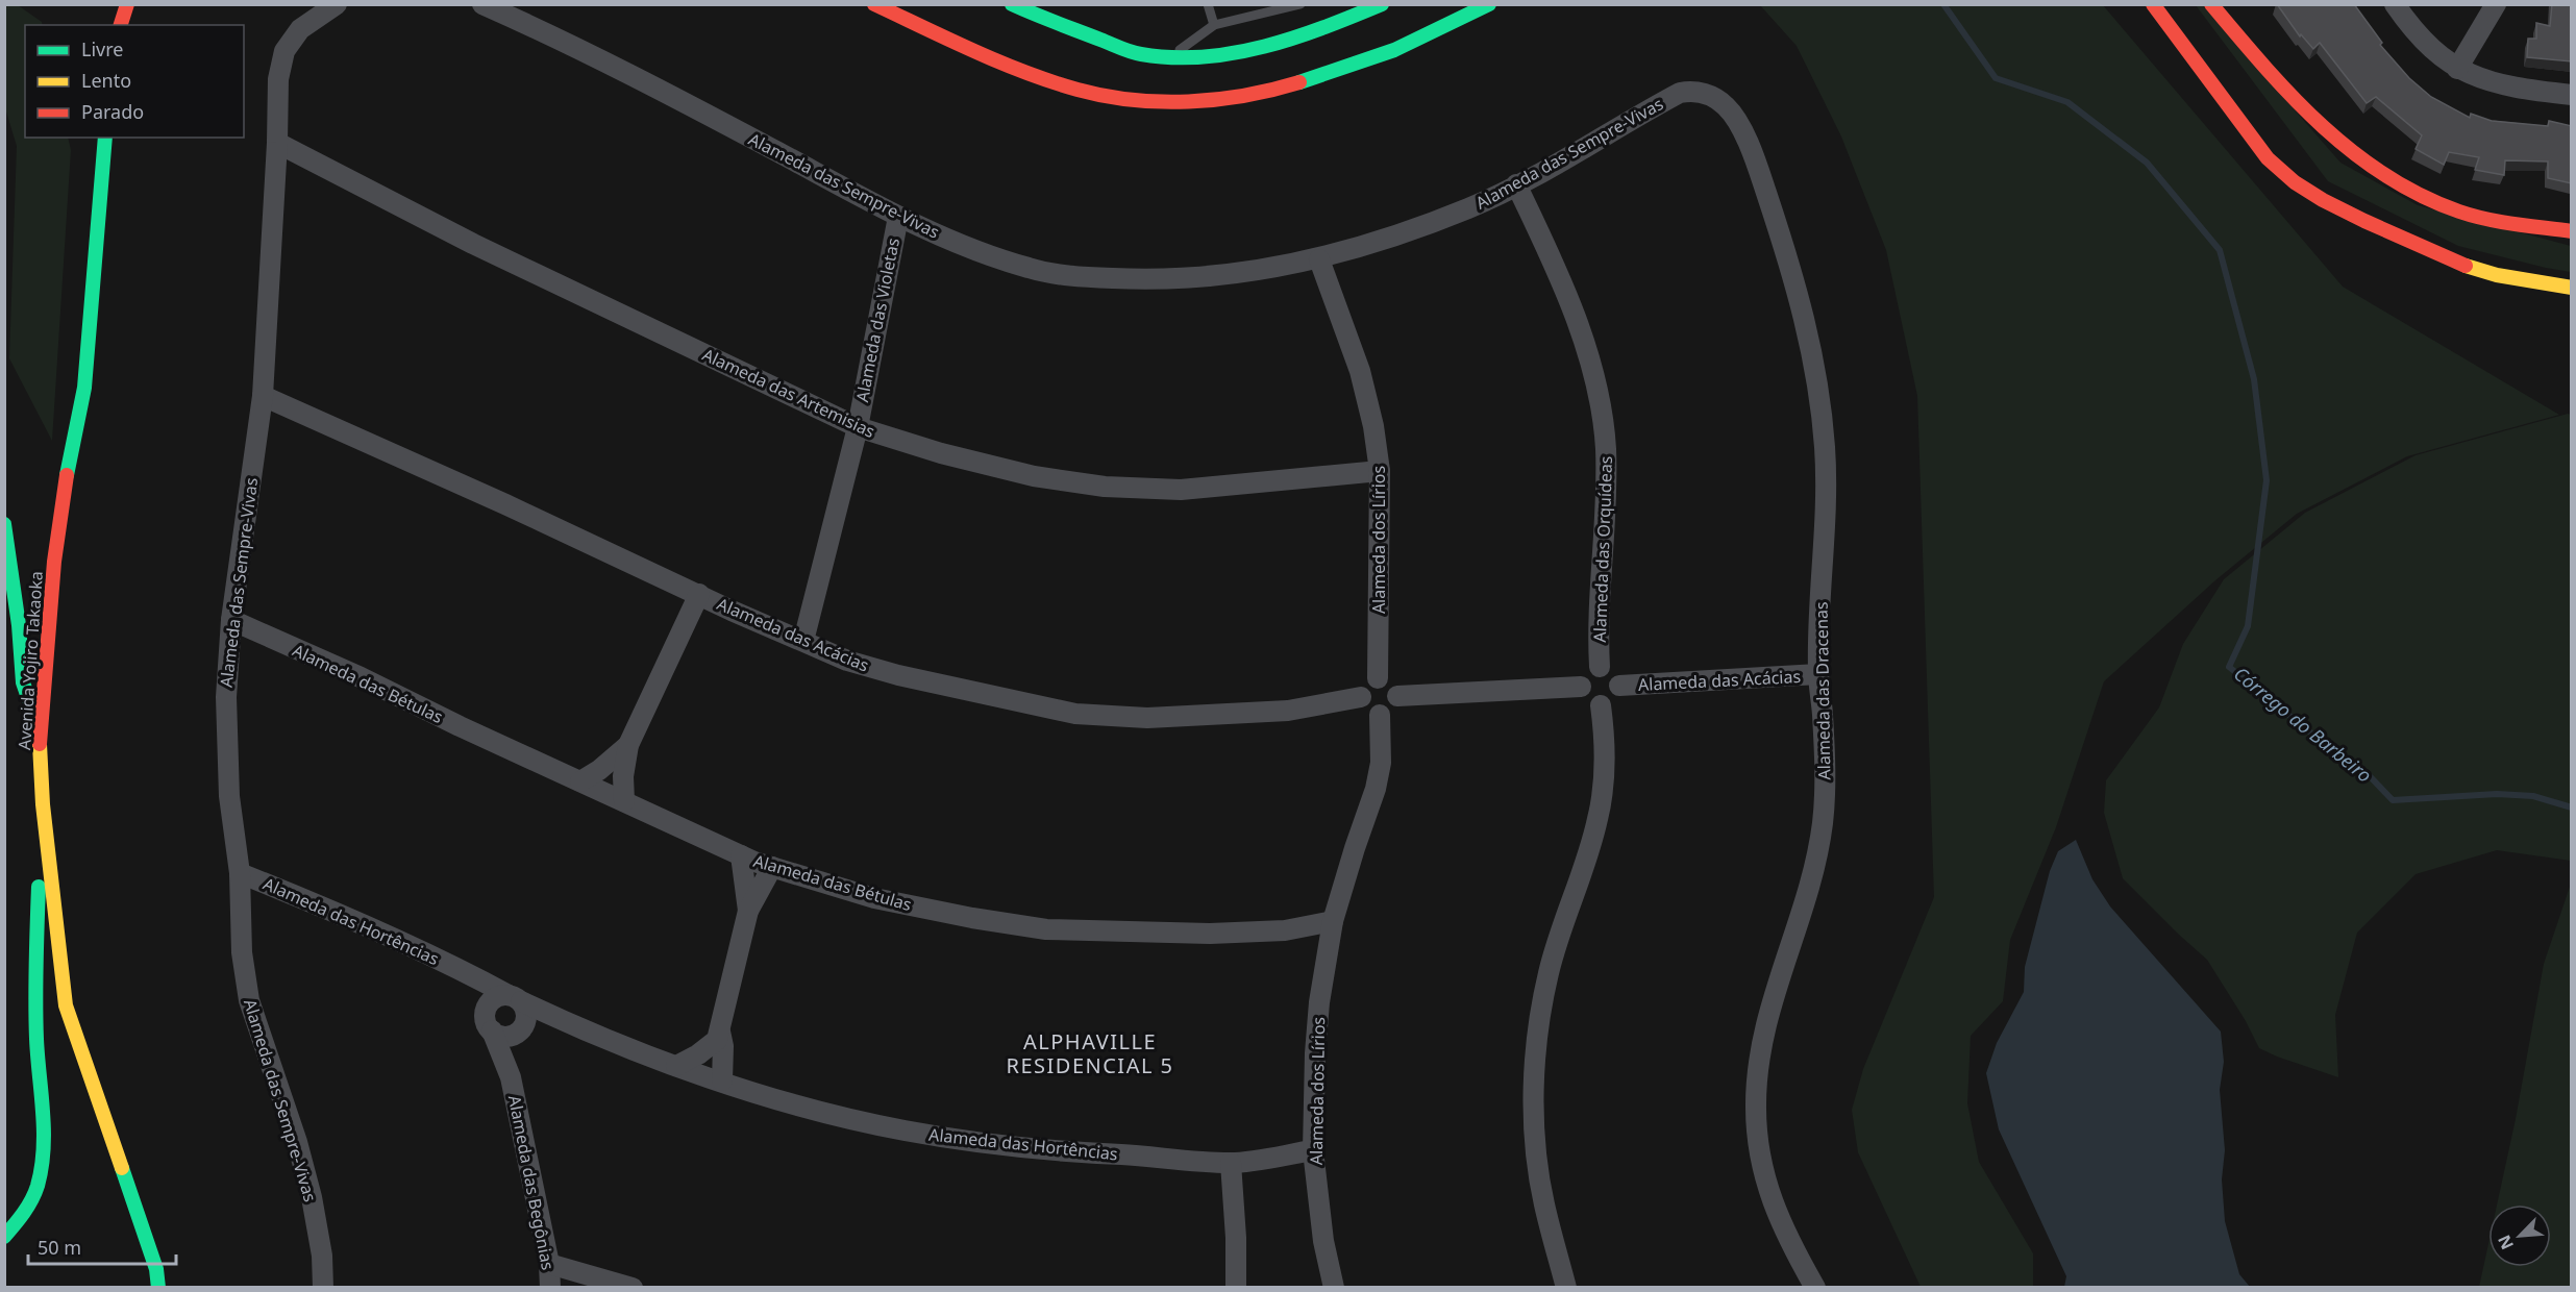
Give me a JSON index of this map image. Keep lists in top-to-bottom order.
{
  "streets": {
    "main road": ["Avenida Yojiro Takaoka"],
    "street": [
      "Alameda das Sempre-Vivas",
      "Alameda das Violetas",
      "Alameda das Artemisias",
      "Alameda dos Lírios",
      "Alameda das Orquídeas",
      "Alameda das Acácias",
      "Alameda das Bétulas",
      "Alameda das Dracenas",
      "Alameda das Hortências",
      "Alameda das Begônias"
    ]
  },
  "crossings": [
    ["Alameda das Sempre-Vivas", "Alameda das Violetas"],
    ["Alameda das Sempre-Vivas", "Alameda das Artemisias"],
    ["Alameda das Sempre-Vivas", "Alameda dos Lírios"],
    ["Alameda das Sempre-Vivas", "Alameda das Orquídeas"],
    ["Alameda das Sempre-Vivas", "Alameda das Acácias"],
    ["Alameda das Sempre-Vivas", "Alameda das Bétulas"],
    ["Alameda das Sempre-Vivas", "Alameda das Dracenas"],
    ["Alameda das Sempre-Vivas", "Alameda das Hortências"],
    ["Alameda das Violetas", "Alameda das Artemisias"],
    ["Alameda das Violetas", "Alameda das Acácias"],
    ["Alameda das Artemisias", "Alameda dos Lírios"],
    ["Alameda dos Lírios", "Alameda das Acácias"],
    ["Alameda dos Lírios", "Alameda das Bétulas"],
    ["Alameda dos Lírios", "Alameda das Hortências"],
    ["Alameda das Orquídeas", "Alameda das Acácias"],
    ["Alameda das Acácias", "Alameda das Dracenas"],
    ["Alameda das Hortências", "Alameda das Begônias"]
  ],
  "districts": ["ALPHAVILLE RESIDENCIAL 5"],
  "water": ["Córrego do Barbeiro"],
  "legend": ["Livre", "Lento", "Parado"],
  "scale_bar": "50 m",
  "north": "bottom left"
}
